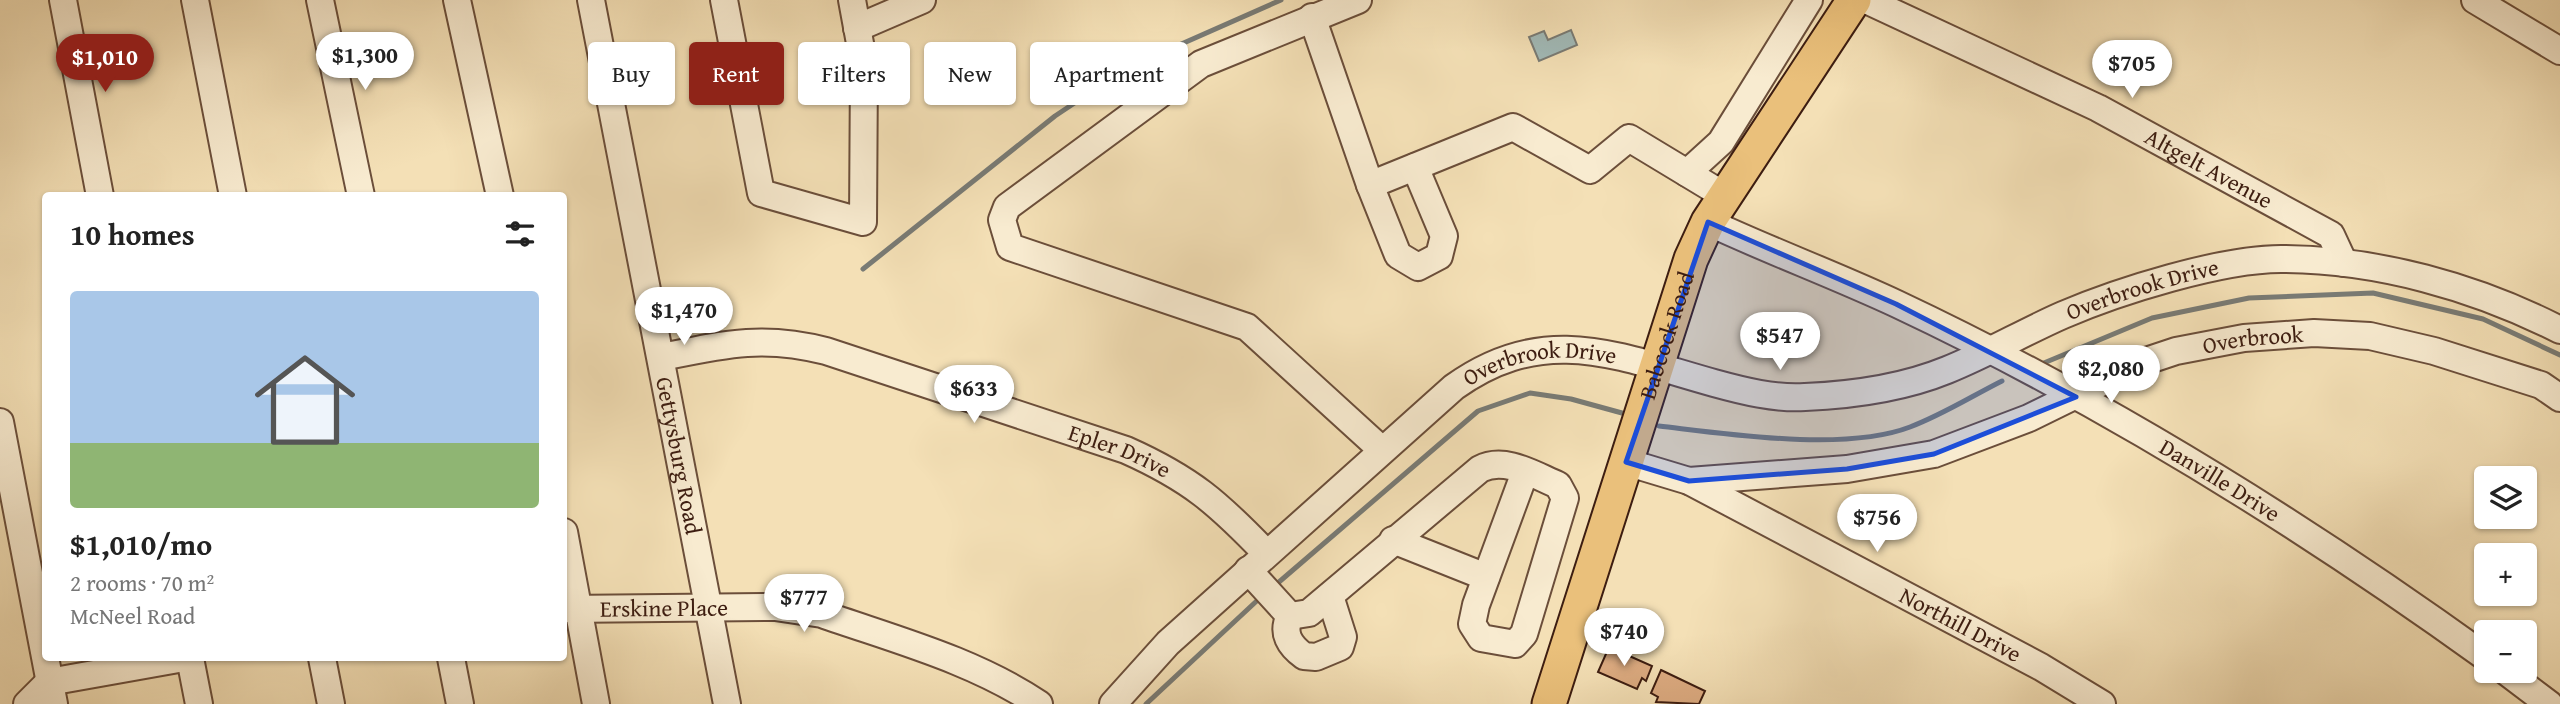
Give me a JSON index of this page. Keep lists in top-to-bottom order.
{
  "streets": {
    "main road": ["Babcock Road"],
    "street": [
      "Altgelt Avenue",
      "Overbrook Drive",
      "Overbrook",
      "Epler Drive",
      "Gettysburg Road",
      "Danville Drive",
      "Erskine Place",
      "Northill Drive"
    ]
  },
  "crossings": [
    ["Altgelt Avenue", "Overbrook Drive"],
    ["Overbrook Drive", "Babcock Road"],
    ["Overbrook Drive", "Epler Drive"],
    ["Overbrook Drive", "Danville Drive"],
    ["Babcock Road", "Danville Drive"],
    ["Babcock Road", "Northill Drive"],
    ["Overbrook", "Danville Drive"],
    ["Overbrook", "Northill Drive"],
    ["Epler Drive", "Gettysburg Road"],
    ["Gettysburg Road", "Erskine Place"]
  ],
  "page": {
    "price": [
      "$1,300",
      "$1,010",
      "$705",
      "$1,470",
      "$547",
      "$2,080",
      "$633",
      "$756",
      "$777",
      "$740"
    ],
    "chip": [
      "Buy",
      "Rent",
      "Filters",
      "New",
      "Apartment"
    ],
    "heading": "10 homes",
    "list": [
      {
        "name": "$1,010/mo",
        "note": "2 rooms · 70 m² · McNeel Road"
      }
    ],
    "map_buttons": ["+", "−"]
  }
}
